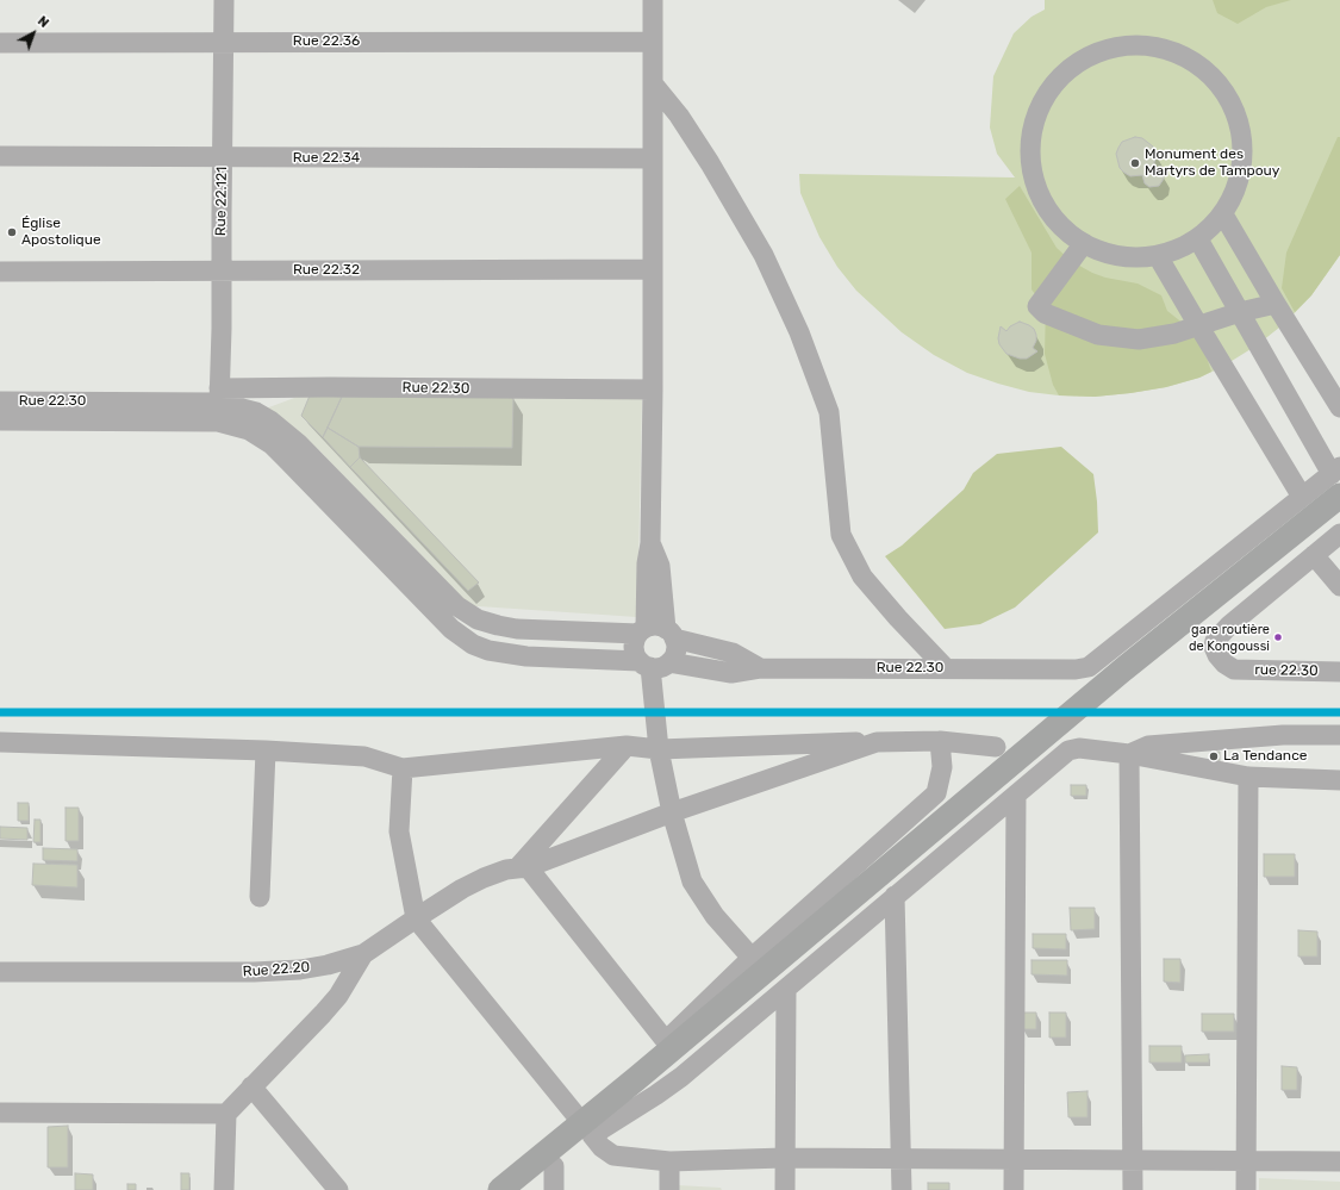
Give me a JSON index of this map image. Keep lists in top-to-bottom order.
{
  "streets": {
    "street": [
      "Rue 22.36",
      "Rue 22.34",
      "Rue 22.121",
      "Rue 22.32",
      "Rue 22.30",
      "rue 22.30",
      "Rue 22.20"
    ]
  },
  "crossings": [
    ["Rue 22.36", "Rue 22.121"],
    ["Rue 22.34", "Rue 22.121"],
    ["Rue 22.121", "Rue 22.32"],
    ["Rue 22.121", "Rue 22.30"]
  ],
  "places": [
    "Monument des Martyrs de Tampouy",
    "Église Apostolique",
    "gare routière de Kongoussi",
    "La Tendance"
  ],
  "north": "top right"
}
